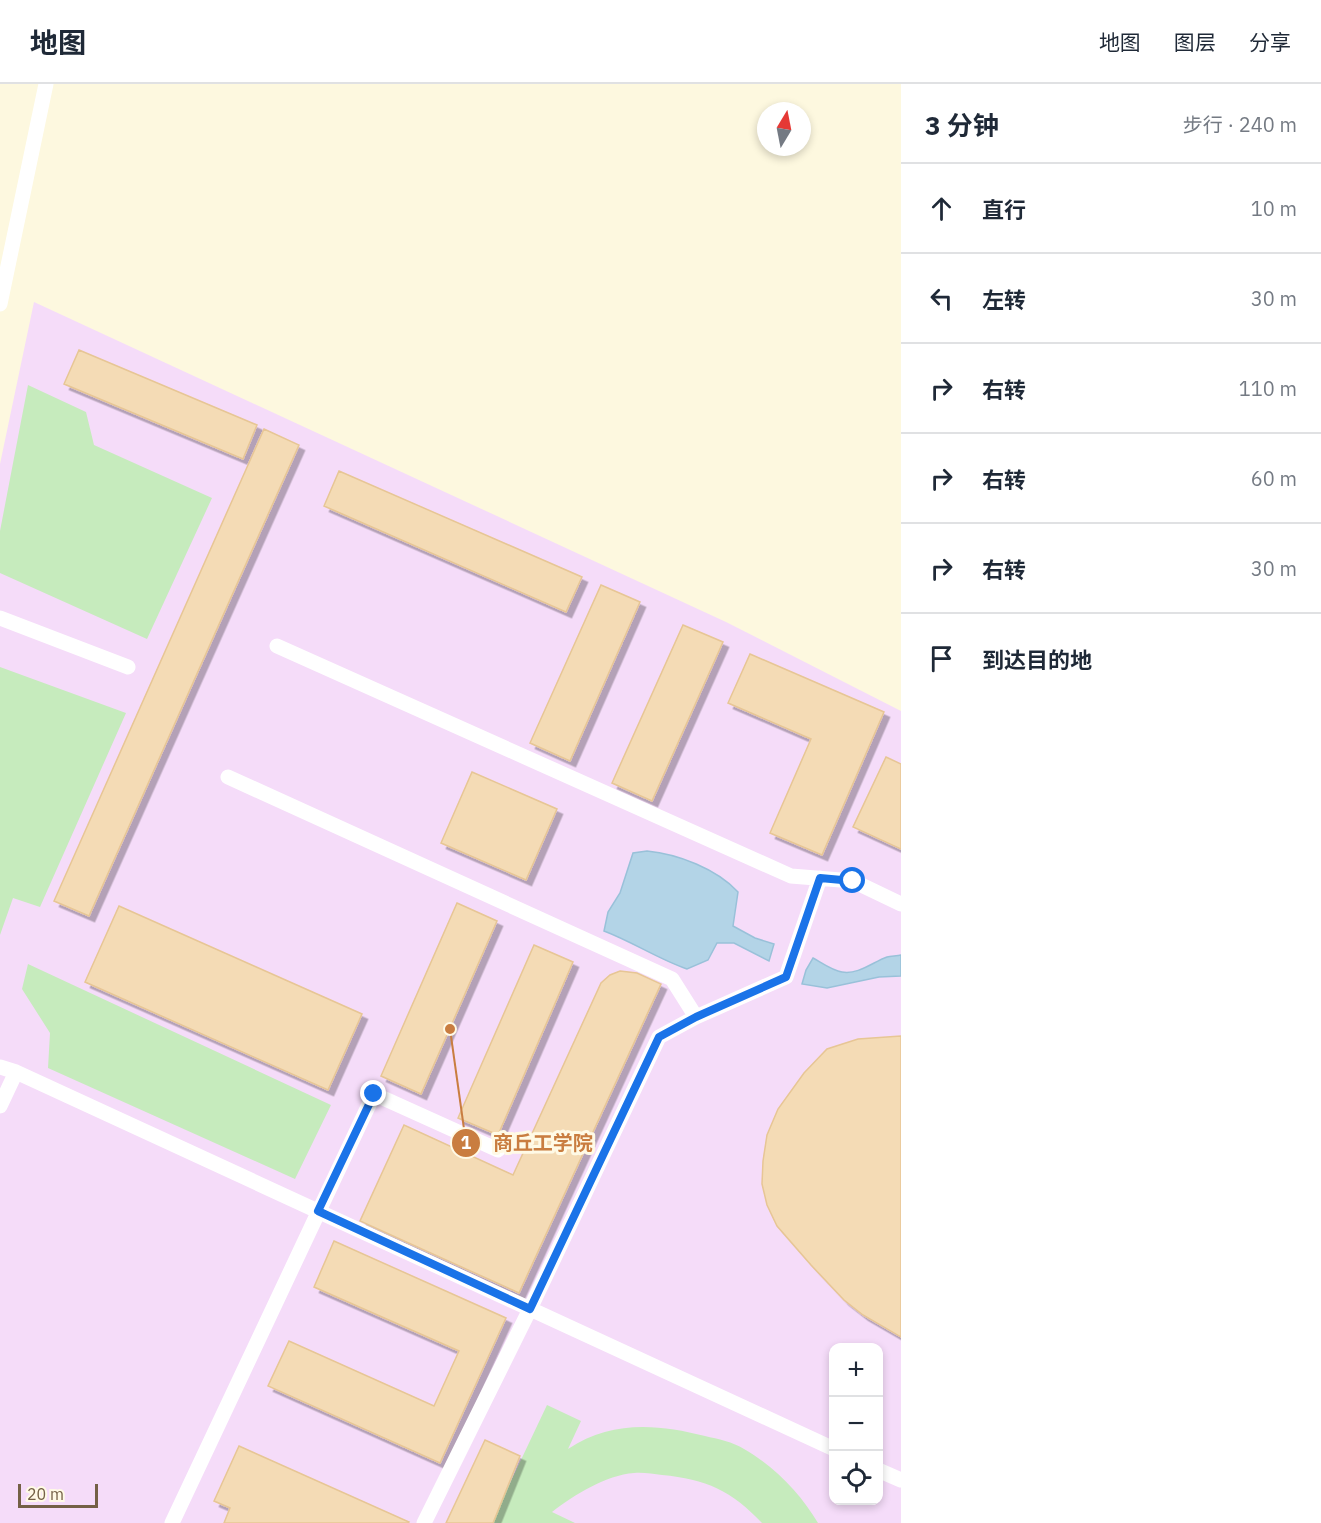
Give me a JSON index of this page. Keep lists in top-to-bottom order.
{
  "places": ["商丘工学院"],
  "scale_bar": "20 m",
  "north": "top",
  "page": {
    "header": "地图",
    "nav": ["地图", "图层", "分享"],
    "heading": ["3 分钟", "步行 · 240 m"],
    "list": [
      ["直行", "10 m"],
      ["左转", "30 m"],
      ["右转", "110 m"],
      ["右转", "60 m"],
      ["右转", "30 m"],
      "到达目的地"
    ],
    "map_buttons": ["+", "−"],
    "scale": "20 m"
  }
}
